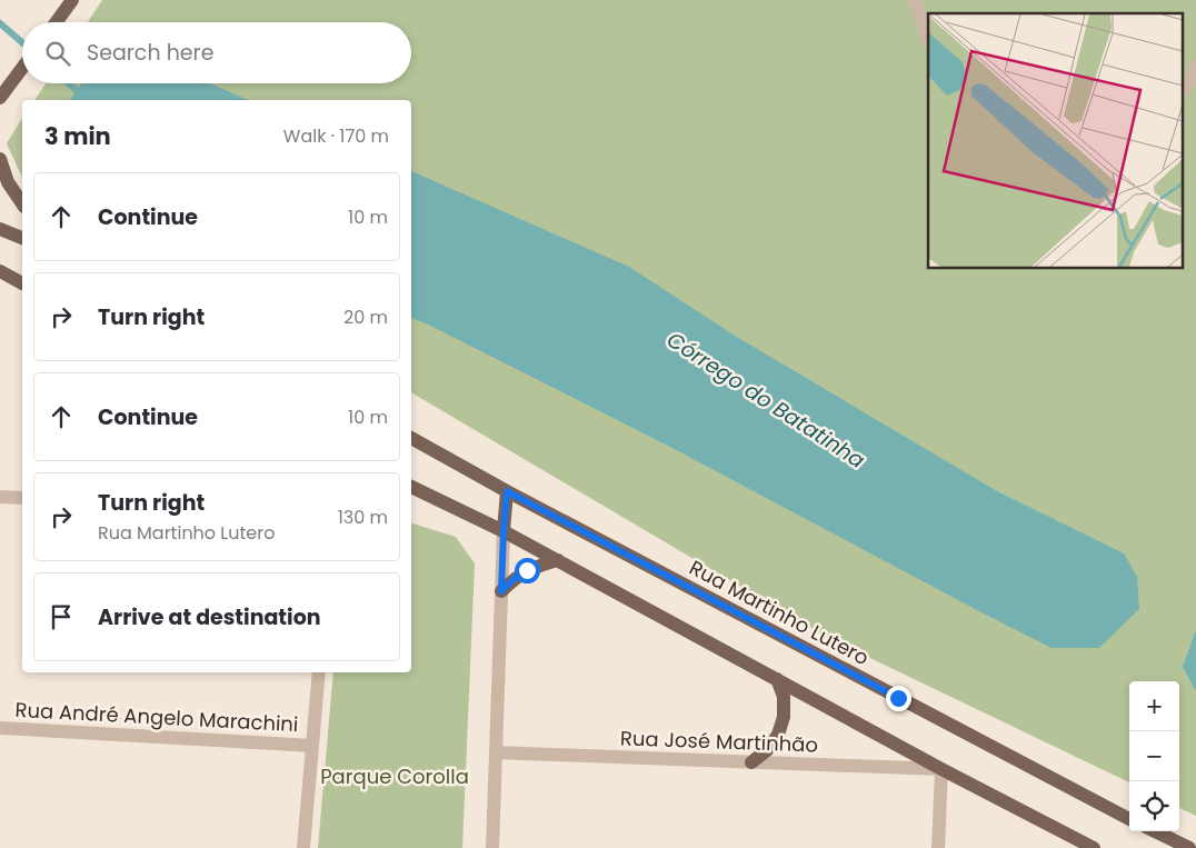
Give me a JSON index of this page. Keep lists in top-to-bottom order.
{
  "streets": {
    "main road": ["Rua Martinho Lutero"],
    "street": ["Rua André Angelo Marachini", "Rua José Martinhão"]
  },
  "water": ["Córrego do Batatinha"],
  "parks": ["Parque Corolla"],
  "page": {
    "search": "Search here",
    "heading": ["3 min", "Walk · 170 m"],
    "list": [
      ["Continue", "10 m"],
      ["Turn right", "20 m"],
      ["Continue", "10 m"],
      ["Turn right", "Rua Martinho Lutero", "130 m"],
      "Arrive at destination"
    ],
    "map_buttons": ["+", "−"]
  }
}
